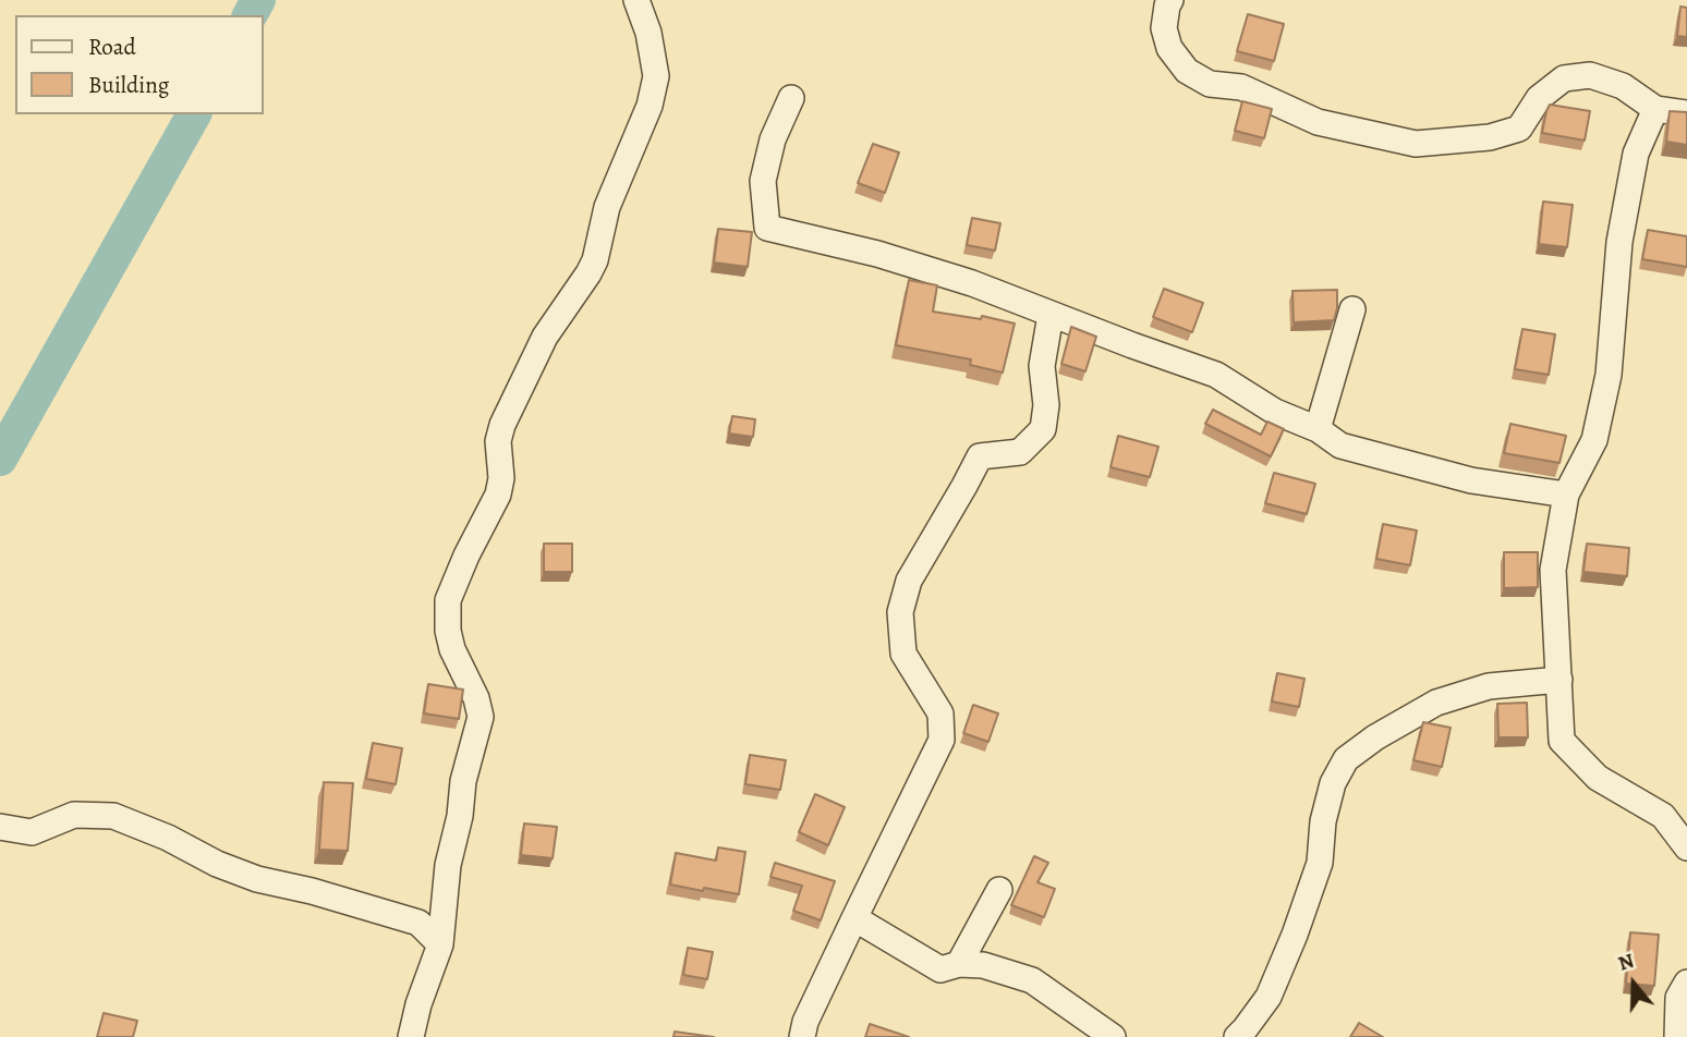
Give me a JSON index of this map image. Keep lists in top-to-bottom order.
{
  "legend": ["Road", "Building"],
  "north": "top"
}
